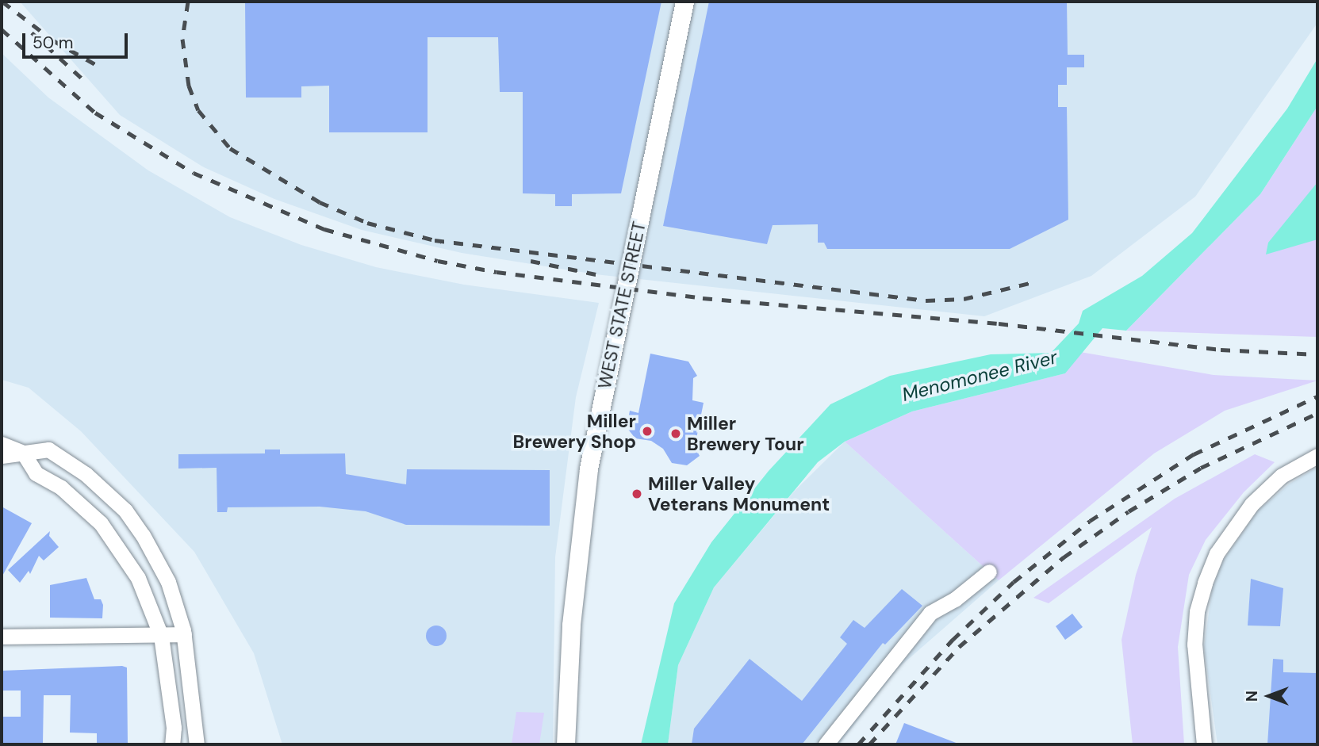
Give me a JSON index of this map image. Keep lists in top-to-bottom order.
{
  "streets": {
    "main road": ["WEST STATE STREET"]
  },
  "water": ["Menomonee River"],
  "places": ["Miller Brewery Shop", "Miller Brewery Tour", "Miller Valley Veterans Monument"],
  "scale_bar": "50 m",
  "north": "left"
}
